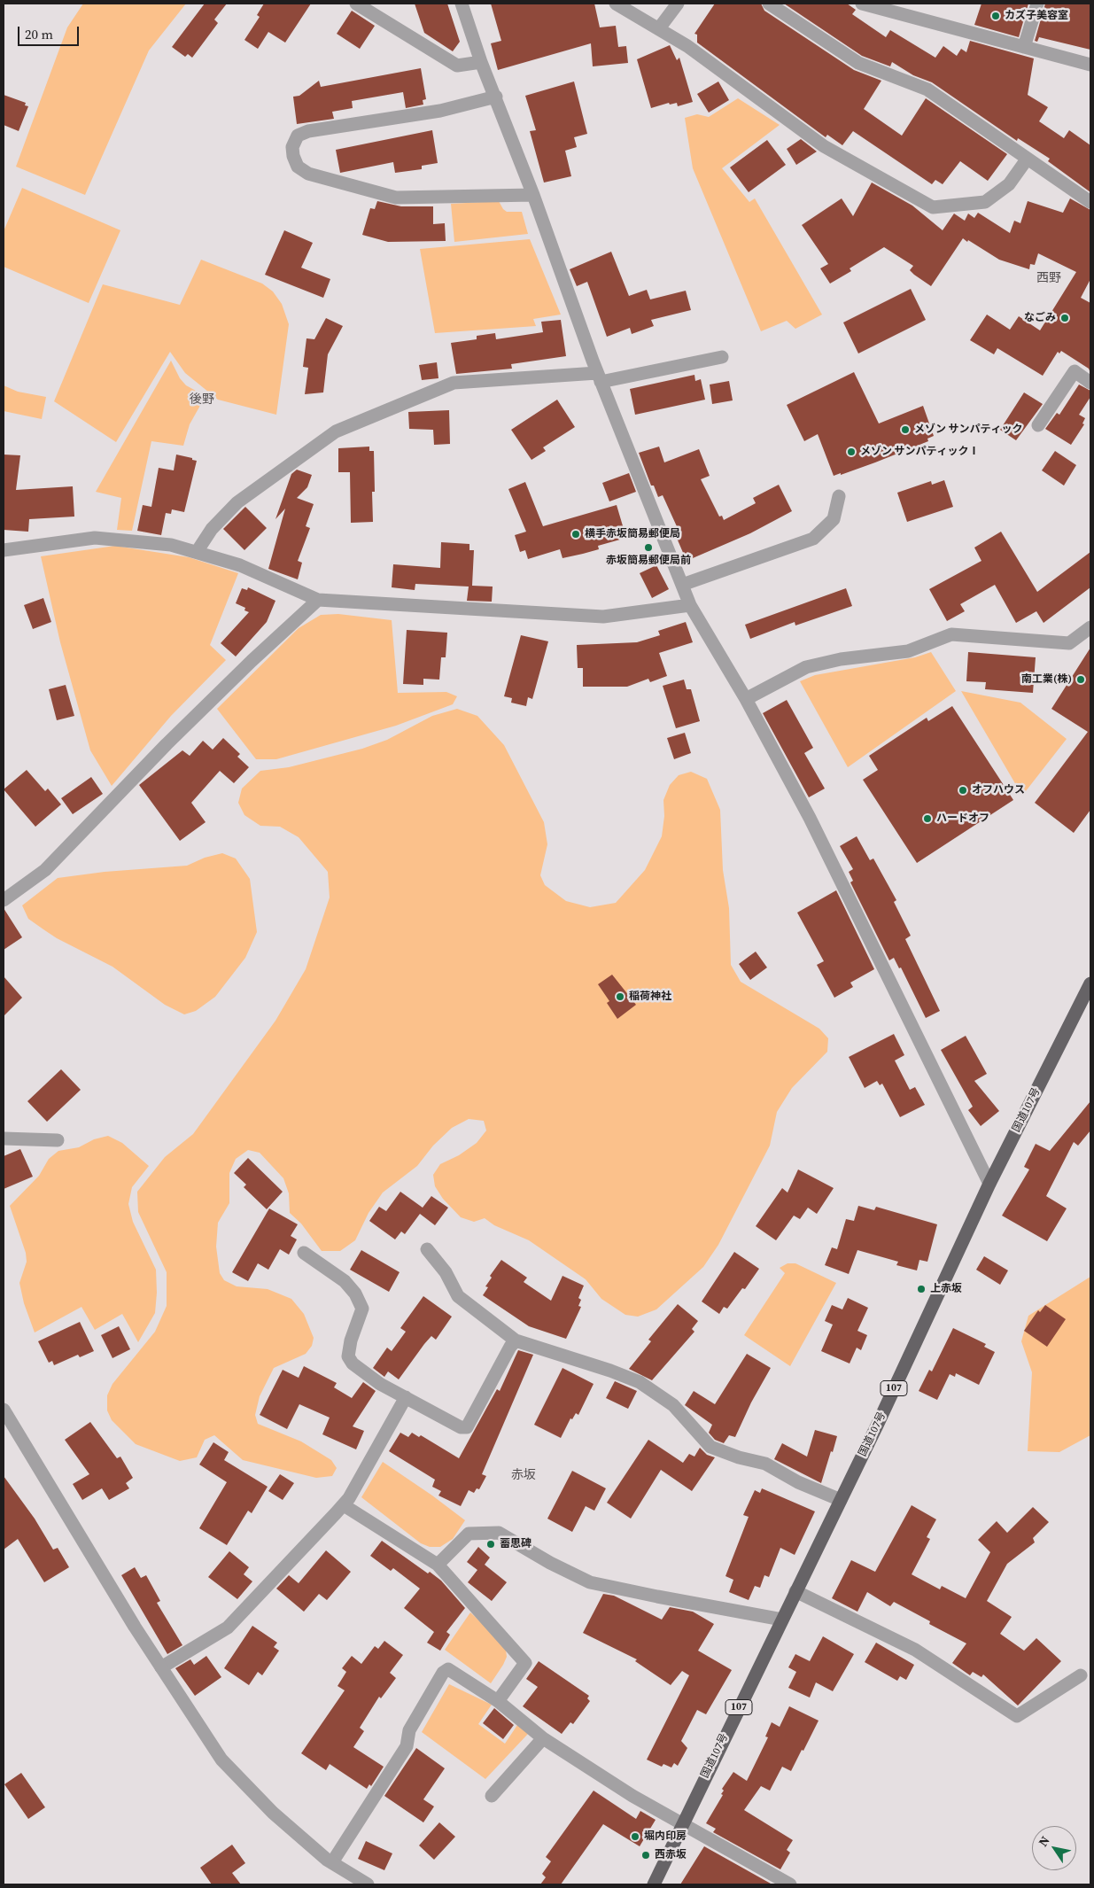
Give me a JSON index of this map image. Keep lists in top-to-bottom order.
{
  "streets": {
    "highway": ["国道107号", "107"]
  },
  "districts": ["西野", "後野", "赤坂"],
  "places": [
    "カズ子美容室",
    "なごみ",
    "メゾン サンパティック",
    "メゾン サンパティックⅠ",
    "横手赤坂簡易郵便局",
    "赤坂簡易郵便局前",
    "南工業(株)",
    "オフハウス",
    "ハードオフ",
    "稲荷神社",
    "上赤坂",
    "蓄思碑",
    "堀内印房",
    "西赤坂"
  ],
  "scale_bar": "20 m",
  "north": "top left"
}
